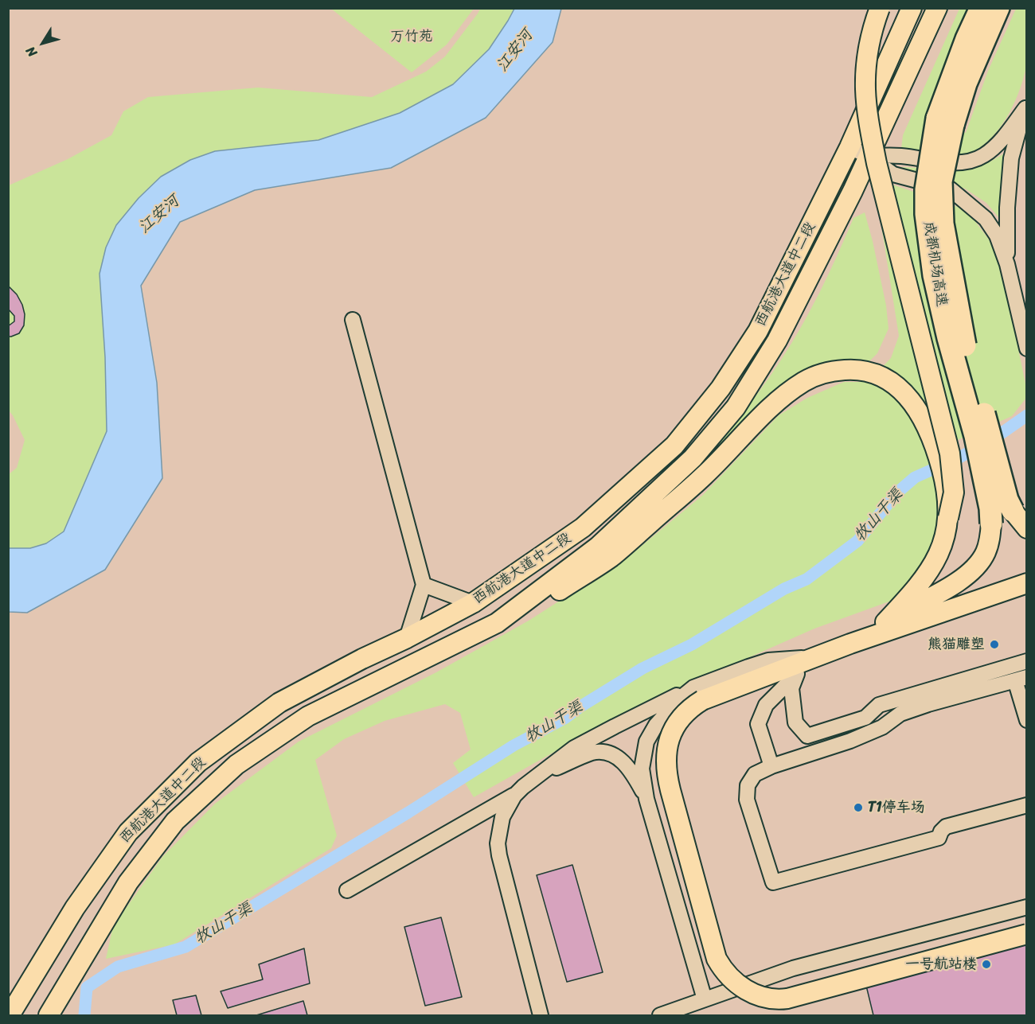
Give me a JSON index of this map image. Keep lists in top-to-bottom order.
{
  "streets": {
    "highway": ["成都机场高速"],
    "main road": ["西航港大道中二段"]
  },
  "water": ["江安河", "牧山干渠"],
  "parks": ["万竹苑"],
  "places": ["熊猫雕塑", "T1停车场", "一号航站楼"],
  "north": "bottom left"
}
